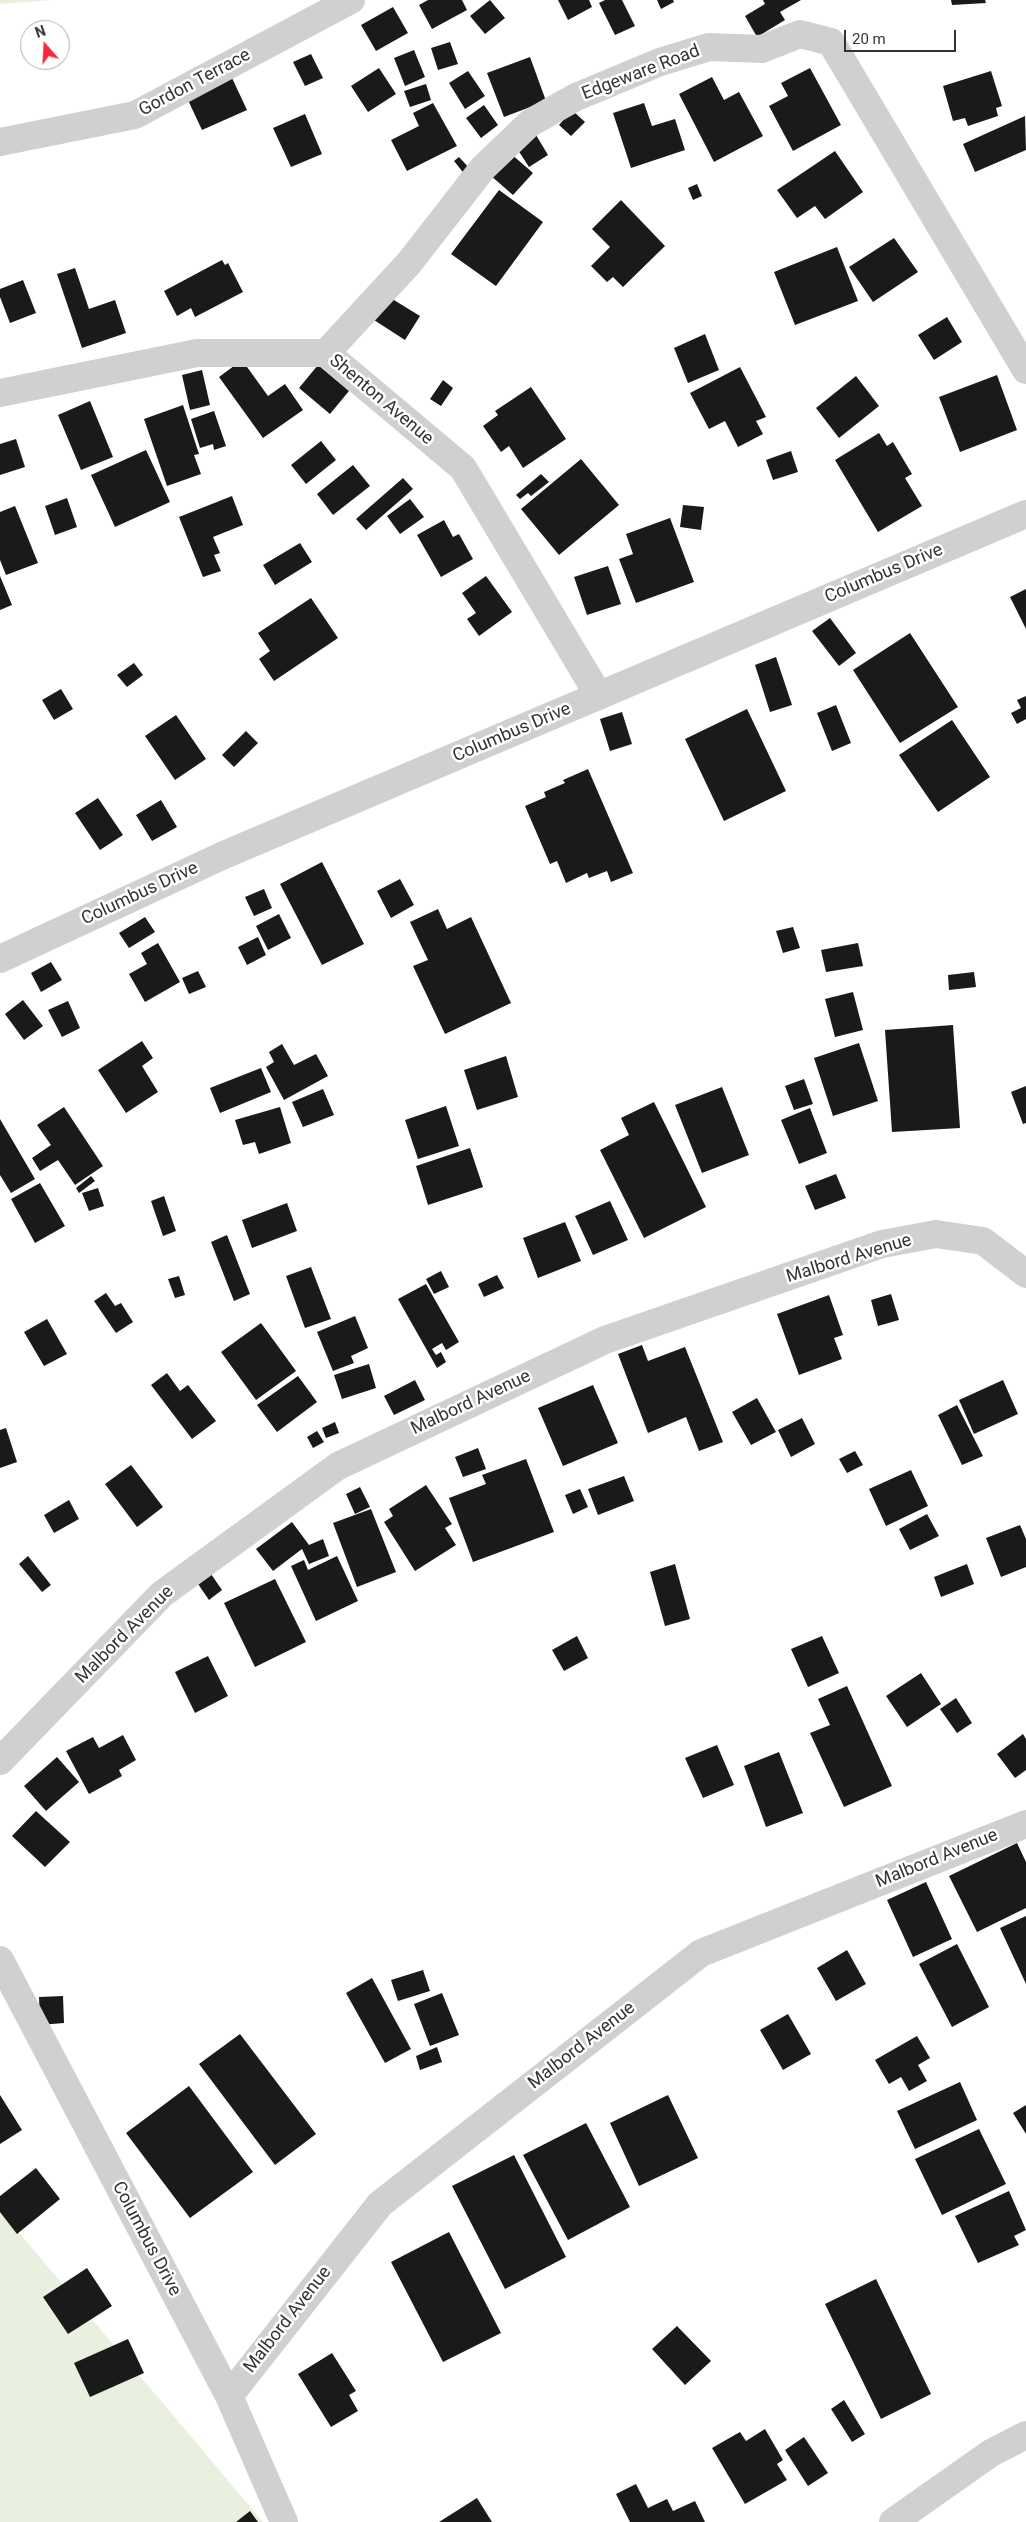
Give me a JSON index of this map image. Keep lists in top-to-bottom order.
{
  "streets": {
    "street": [
      "Edgeware Road",
      "Gordon Terrace",
      "Shenton Avenue",
      "Columbus Drive",
      "Malbord Avenue"
    ]
  },
  "crossings": [
    ["Edgeware Road", "Shenton Avenue"],
    ["Shenton Avenue", "Columbus Drive"],
    ["Columbus Drive", "Malbord Avenue"]
  ],
  "scale_bar": "20 m",
  "north": "top"
}
